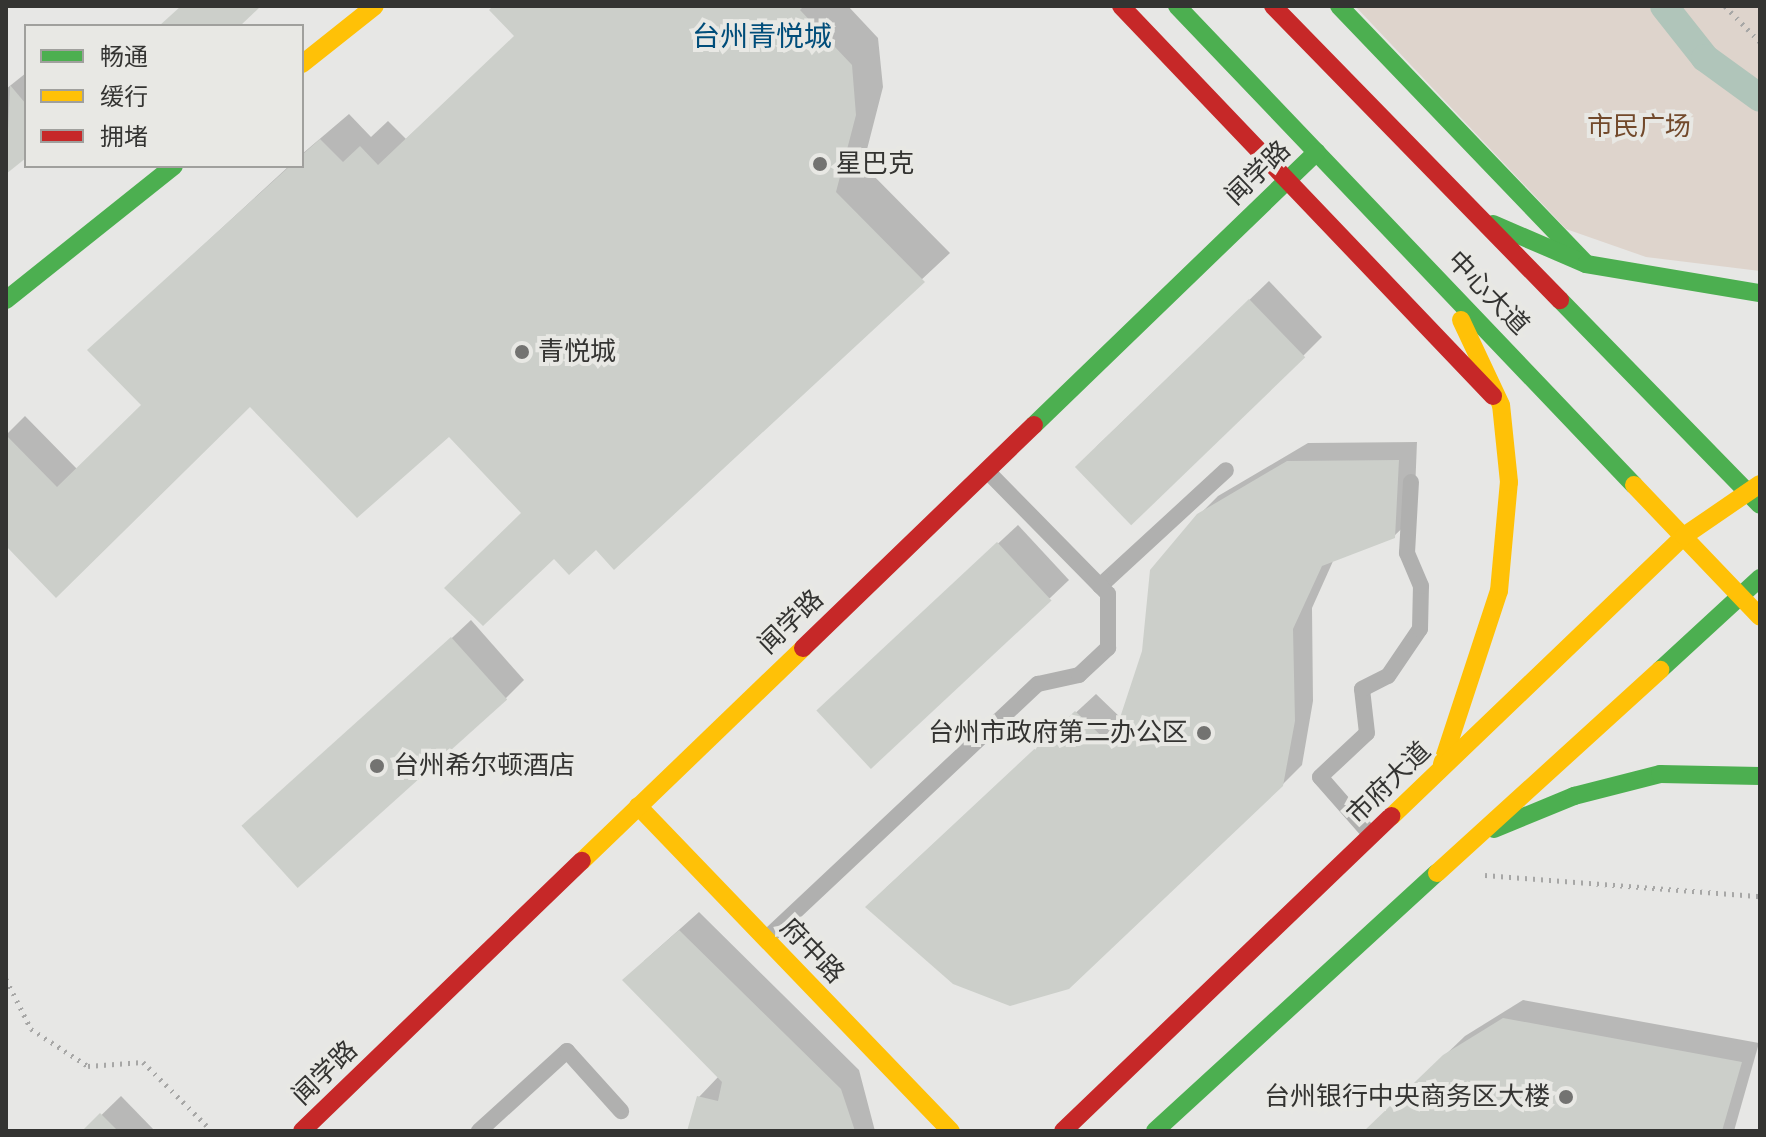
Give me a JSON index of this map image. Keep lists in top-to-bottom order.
{
  "streets": {
    "main road": [
      "闻学路",
      "中心大道",
      "市府大道",
      "府中路"
    ]
  },
  "crossings": [
    ["闻学路", "中心大道"],
    ["闻学路", "府中路"],
    ["中心大道", "市府大道"]
  ],
  "districts": ["台州青悦城"],
  "parks": ["市民广场"],
  "places": [
    "星巴克",
    "青悦城",
    "台州市政府第二办公区",
    "台州希尔顿酒店",
    "台州银行中央商务区大楼"
  ],
  "legend": ["畅通", "缓行", "拥堵"]
}
